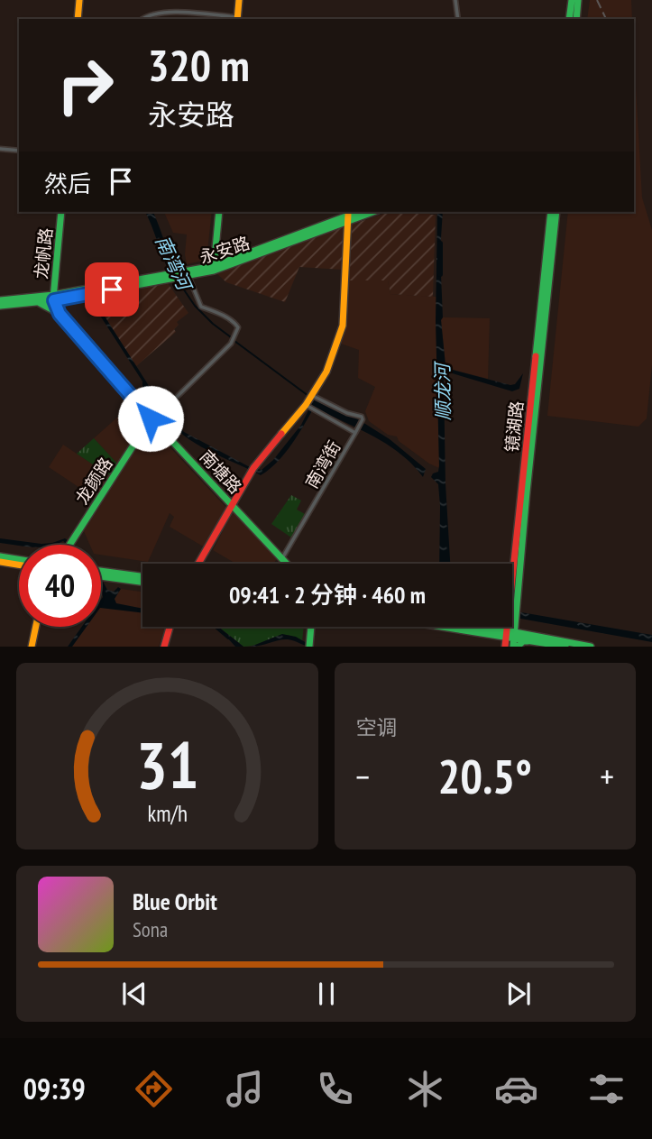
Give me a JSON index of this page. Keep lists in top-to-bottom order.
{
  "streets": {
    "street": [
      "永安路",
      "龙帆路",
      "镜湖路",
      "南湾街",
      "南塘路",
      "龙颜路"
    ]
  },
  "crossings": [
    ["永安路", "龙帆路"],
    ["永安路", "南塘路"],
    ["龙帆路", "南塘路"],
    ["南湾街", "南塘路"],
    ["南塘路", "龙颜路"]
  ],
  "water": ["南湾河", "顺龙河"],
  "page": {
    "turn": ["320 m", "永安路"],
    "then": "然后",
    "limit": "40",
    "trip": "09:41 · 2 分钟 · 460 m",
    "tile": "空调",
    "heat": ["−", "20.5°", "+"],
    "song": ["Blue Orbit", "Sona"],
    "tabs": "09:39",
    "gauge": ["31", "km/h"]
  }
}
